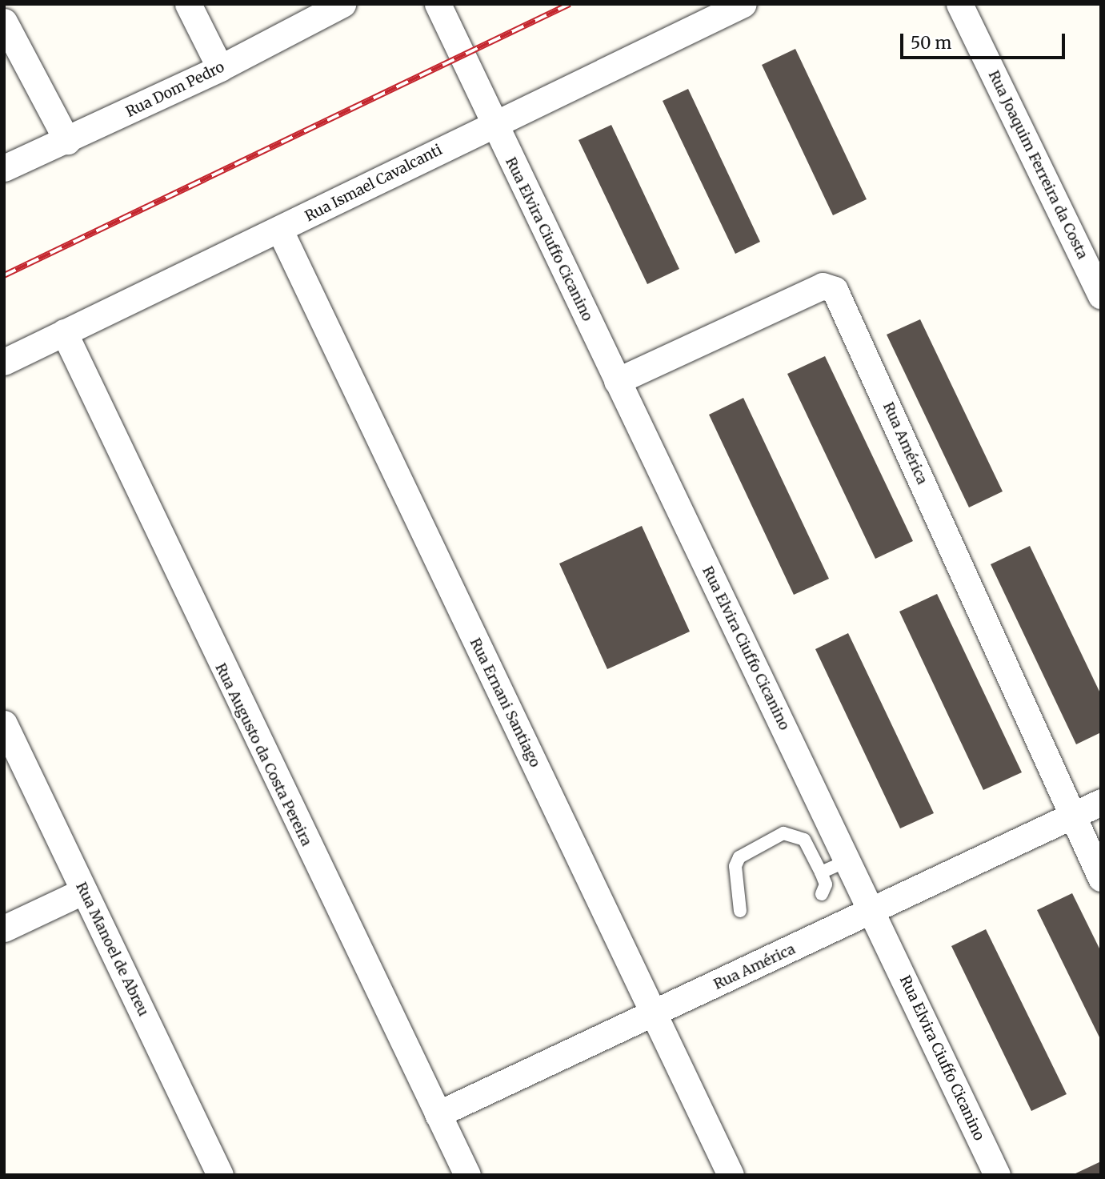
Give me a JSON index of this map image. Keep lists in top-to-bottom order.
{
  "streets": {
    "street": [
      "Rua Dom Pedro",
      "Rua Joaquim Ferreira da Costa",
      "Rua Ismael Cavalcanti",
      "Rua Elvira Ciuffo Cicanino",
      "Rua América",
      "Rua Ernani Santiago",
      "Rua Augusto da Costa Pereira",
      "Rua Manoel de Abreu"
    ]
  },
  "crossings": [
    ["Rua Ismael Cavalcanti", "Rua Elvira Ciuffo Cicanino"],
    ["Rua Ismael Cavalcanti", "Rua Ernani Santiago"],
    ["Rua Ismael Cavalcanti", "Rua Augusto da Costa Pereira"],
    ["Rua Elvira Ciuffo Cicanino", "Rua América"],
    ["Rua América", "Rua Ernani Santiago"],
    ["Rua América", "Rua Augusto da Costa Pereira"]
  ],
  "scale_bar": "50 m"
}
